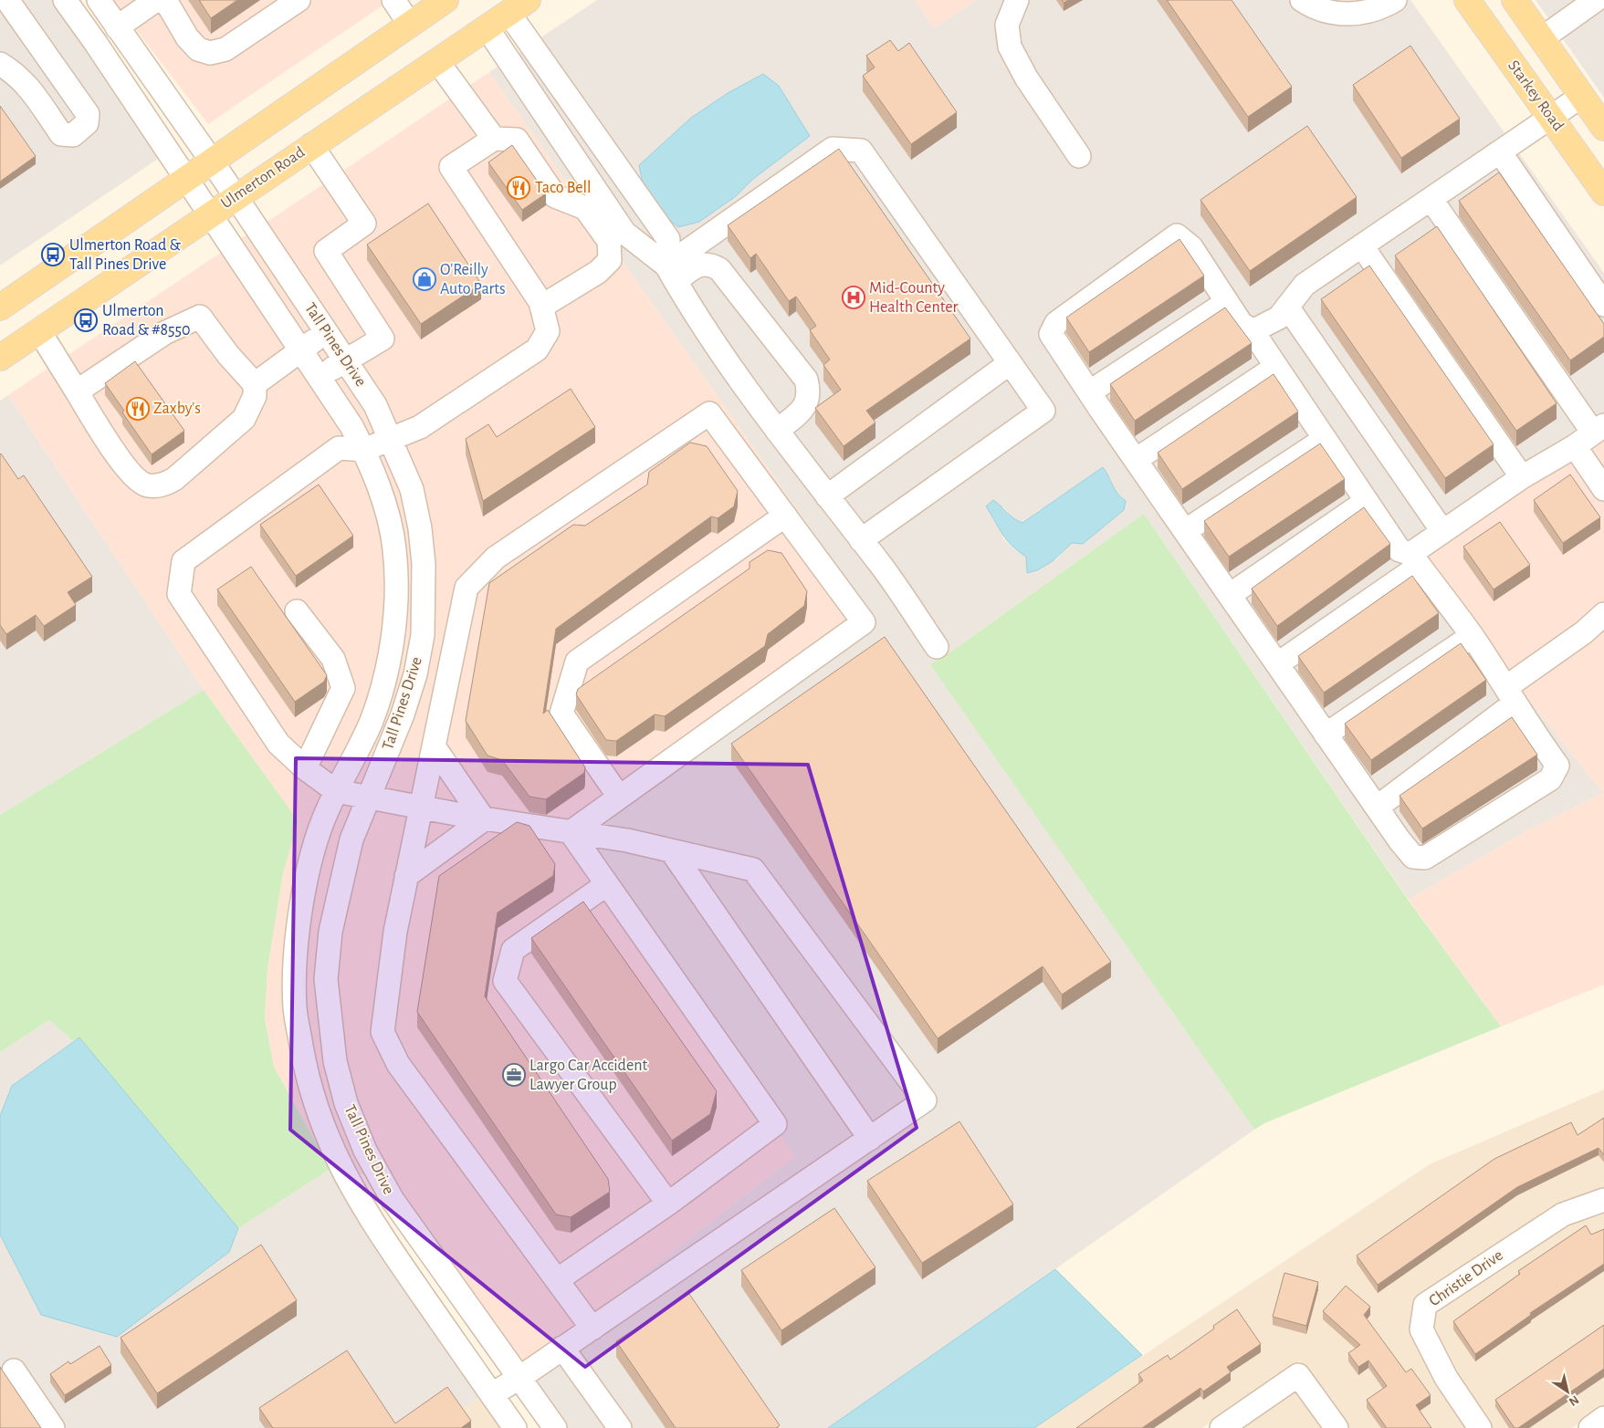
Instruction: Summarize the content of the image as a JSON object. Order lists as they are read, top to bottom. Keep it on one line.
{"streets":{"main road":["Starkey Road","Ulmerton Road"],"street":["Tall Pines Drive","Christie Drive"]},"crossings":[["Ulmerton Road","Tall Pines Drive"]],"places":{"restaurant":["Taco Bell","Zaxby's"],"bus stop":["Ulmerton Road & Tall Pines Drive","Ulmerton Road & #8550"],"shop":["O'Reilly Auto Parts"],"hospital":["Mid-County Health Center"],"office":["Largo Car Accident Lawyer Group"]},"north":"bottom right"}
